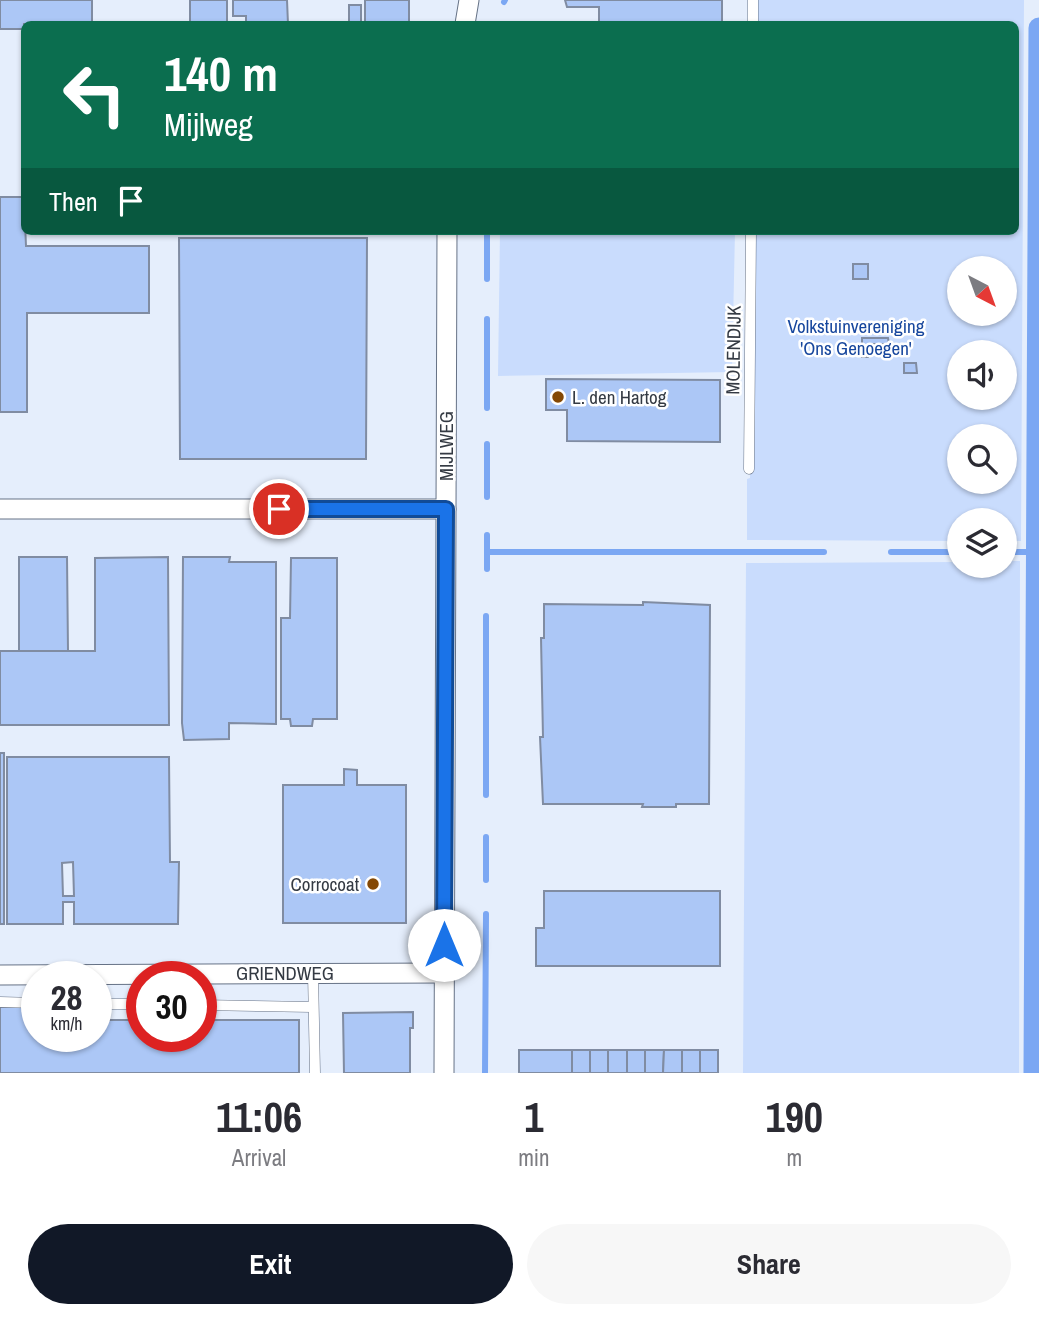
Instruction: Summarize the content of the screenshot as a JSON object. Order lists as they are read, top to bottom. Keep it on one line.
{"streets":{"street":["MIJLWEG","GRIENDWEG"],"lane":["MOLENDIJK"]},"parks":["Volkstuinvereniging 'Ons Genoegen'"],"places":["L. den Hartog","Corrocoat"],"north":"bottom right","page":{"turn":["140 m","Mijlweg"],"then":"Then","speed":"28 km/h","limit":"30","eta":["11:06","Arrival","1","min","190","m"],"buttons":["Exit","Share"]}}
